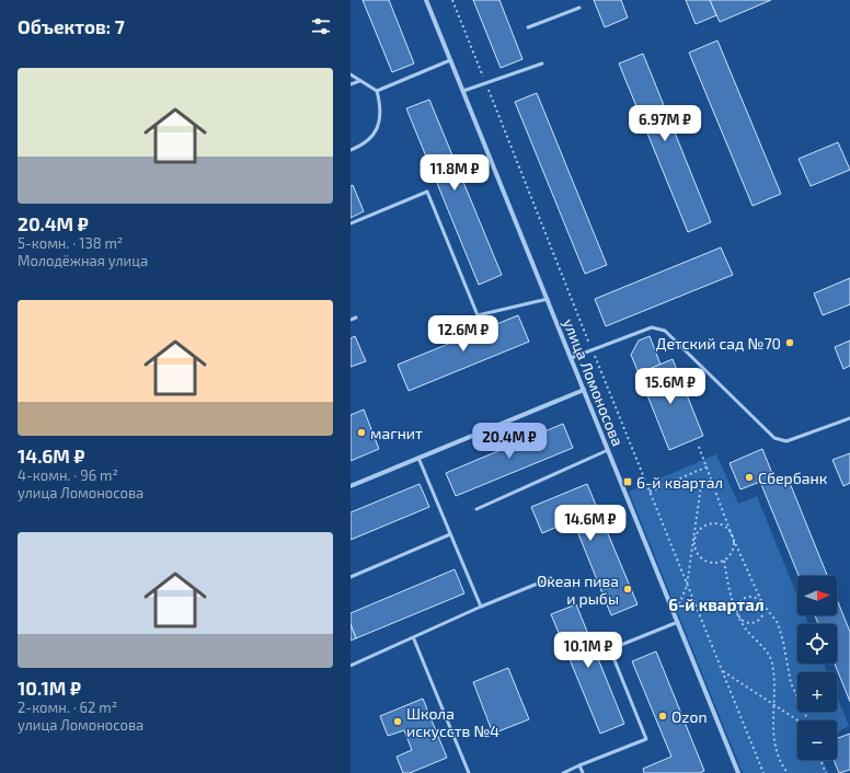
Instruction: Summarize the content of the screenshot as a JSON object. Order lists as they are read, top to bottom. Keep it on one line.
{"streets":{"street":["улица Ломоносова"]},"districts":["6-й квартал"],"places":{"other":["Детский сад №70","магнит","Сбербанк","Океан пива и рыбы","Ozon","Школа искусств №4"],"transit":["6-й квартал"]},"north":"right","page":{"heading":"Объектов: 7","list":[{"name":"20.4M ₽","note":"5-комн. · 138 m² · Молодёжная улица"},{"name":"14.6M ₽","note":"4-комн. · 96 m² · улица Ломоносова"},{"name":"10.1M ₽","note":"2-комн. · 62 m² · улица Ломоносова"}],"price":["6.97M ₽","11.8M ₽","12.6M ₽","15.6M ₽","20.4M ₽","14.6M ₽","10.1M ₽"],"map_buttons":["+","−"]}}
